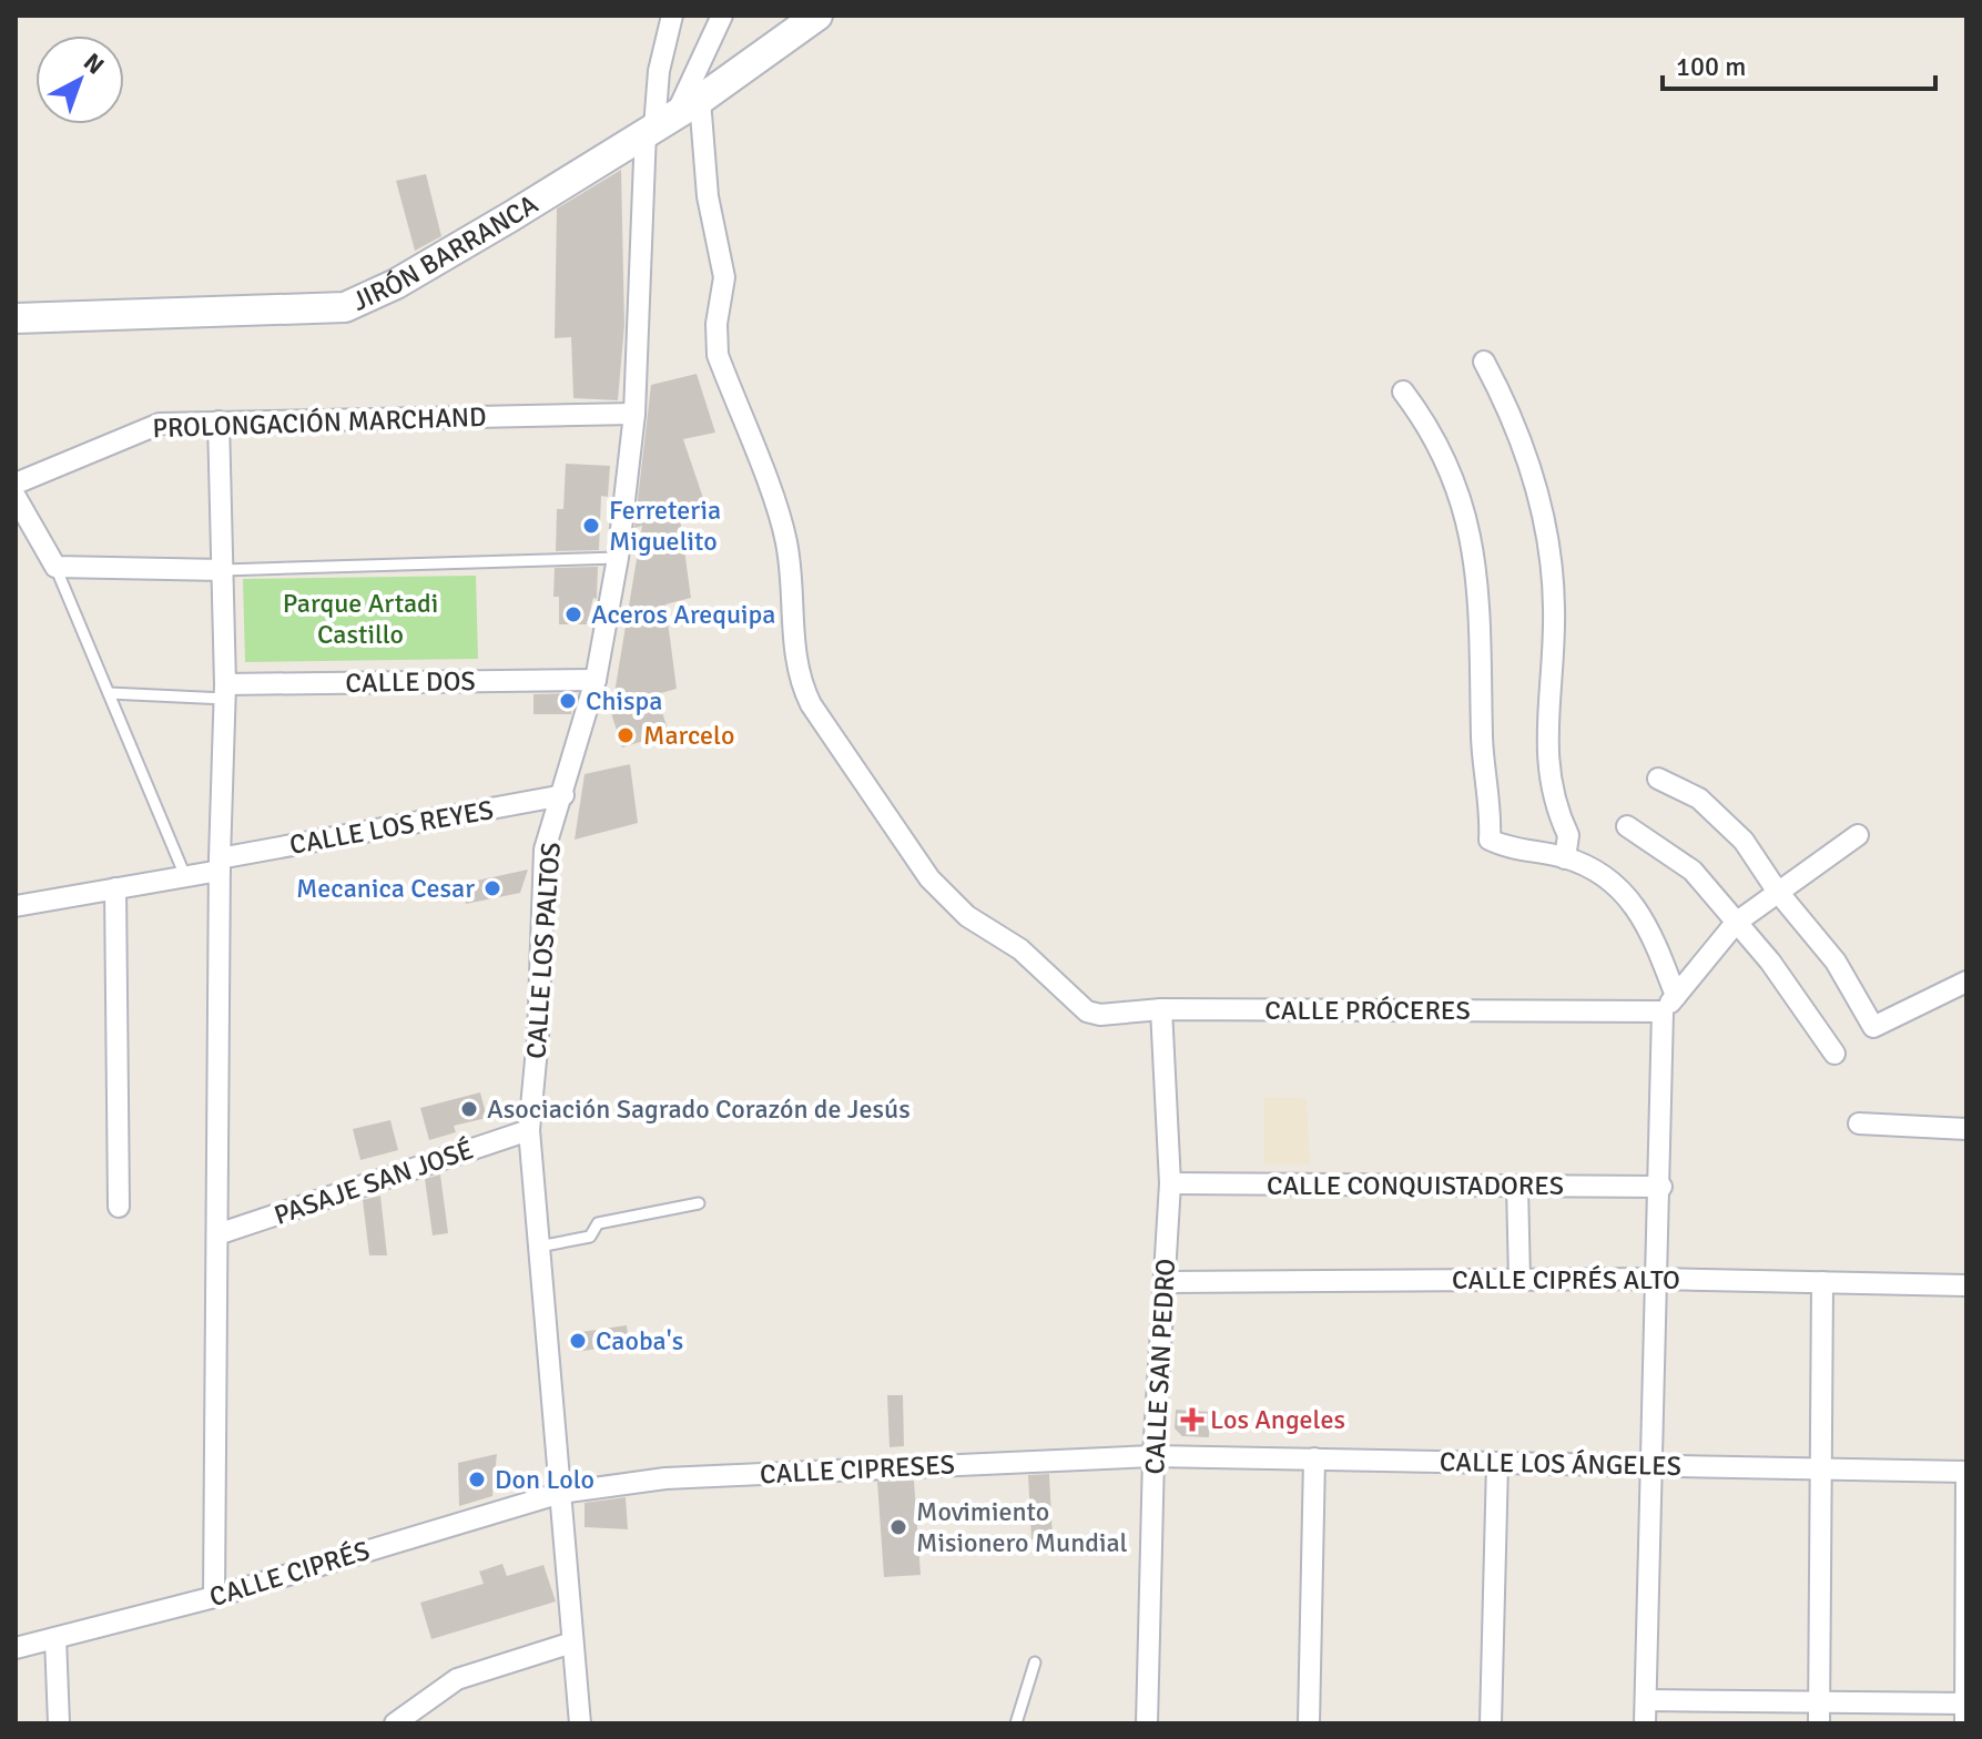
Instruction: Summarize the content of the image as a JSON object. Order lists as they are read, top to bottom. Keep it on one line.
{"streets":{"street":["JIRÓN BARRANCA","PROLONGACIÓN MARCHAND","CALLE DOS","CALLE LOS REYES","CALLE LOS PALTOS","CALLE PRÓCERES","PASAJE SAN JOSÉ","CALLE CONQUISTADORES","CALLE CIPRÉS ALTO","CALLE SAN PEDRO","CALLE LOS ÁNGELES","CALLE CIPRESES","CALLE CIPRÉS"]},"crossings":[["JIRÓN BARRANCA","CALLE LOS PALTOS"],["JIRÓN BARRANCA","CALLE PRÓCERES"],["PROLONGACIÓN MARCHAND","CALLE LOS PALTOS"],["CALLE DOS","CALLE LOS PALTOS"],["CALLE LOS REYES","CALLE LOS PALTOS"],["CALLE LOS PALTOS","CALLE PRÓCERES"],["CALLE LOS PALTOS","PASAJE SAN JOSÉ"],["CALLE LOS PALTOS","CALLE CIPRESES"],["CALLE LOS PALTOS","CALLE CIPRÉS"],["CALLE PRÓCERES","CALLE SAN PEDRO"],["CALLE CONQUISTADORES","CALLE SAN PEDRO"],["CALLE CIPRÉS ALTO","CALLE SAN PEDRO"],["CALLE SAN PEDRO","CALLE LOS ÁNGELES"],["CALLE SAN PEDRO","CALLE CIPRESES"],["CALLE LOS ÁNGELES","CALLE CIPRESES"],["CALLE CIPRESES","CALLE CIPRÉS"]],"parks":["Parque Artadi Castillo"],"places":{"other":["Ferreteria Miguelito","Aceros Arequipa","Chispa","Marcelo","Mecanica Cesar","Asociación Sagrado Corazón de Jesús","Caoba's","Don Lolo","Movimiento Misionero Mundial"],"health":["Los Angeles"]},"scale_bar":"100 m","north":"top right"}
